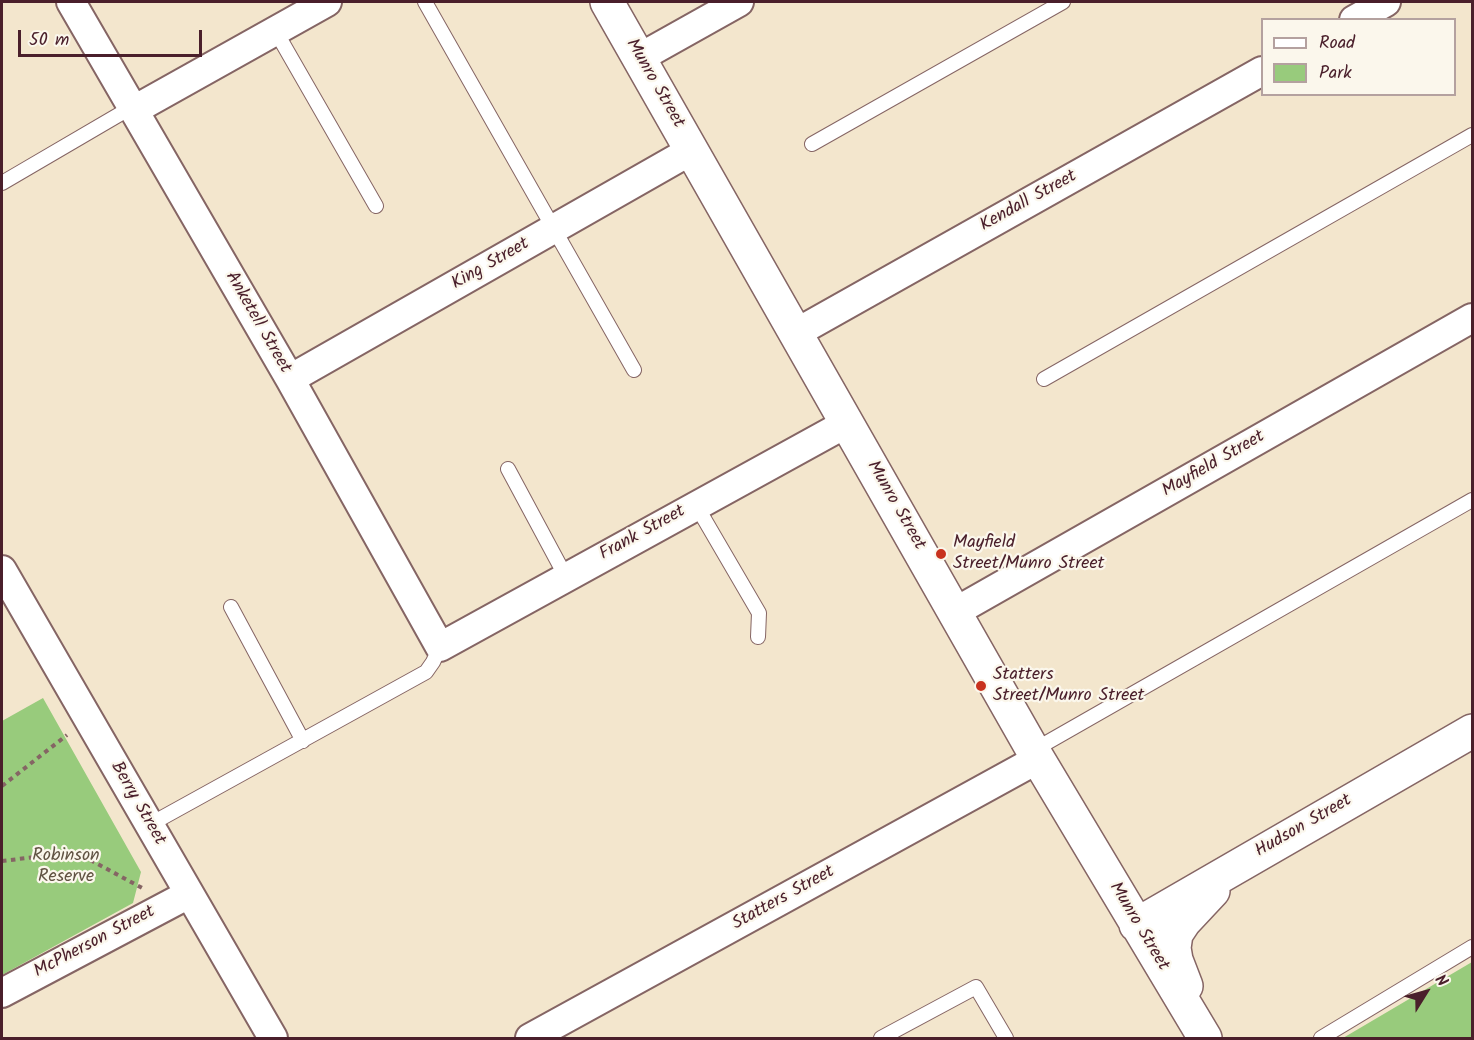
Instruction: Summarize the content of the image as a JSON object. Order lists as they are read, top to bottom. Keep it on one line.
{"streets":{"street":["Munro Street","Kendall Street","King Street","Anketell Street","Mayfield Street","Frank Street","Berry Street","Hudson Street","Statters Street","McPherson Street"]},"crossings":[["Munro Street","Kendall Street"],["Munro Street","King Street"],["Munro Street","Mayfield Street"],["Munro Street","Frank Street"],["Munro Street","Hudson Street"],["Munro Street","Statters Street"],["King Street","Anketell Street"],["Anketell Street","Frank Street"],["Berry Street","McPherson Street"]],"parks":["Robinson Reserve"],"places":["Mayfield Street/Munro Street","Statters Street/Munro Street"],"legend":["Road","Park"],"scale_bar":"50 m","north":"top right"}
